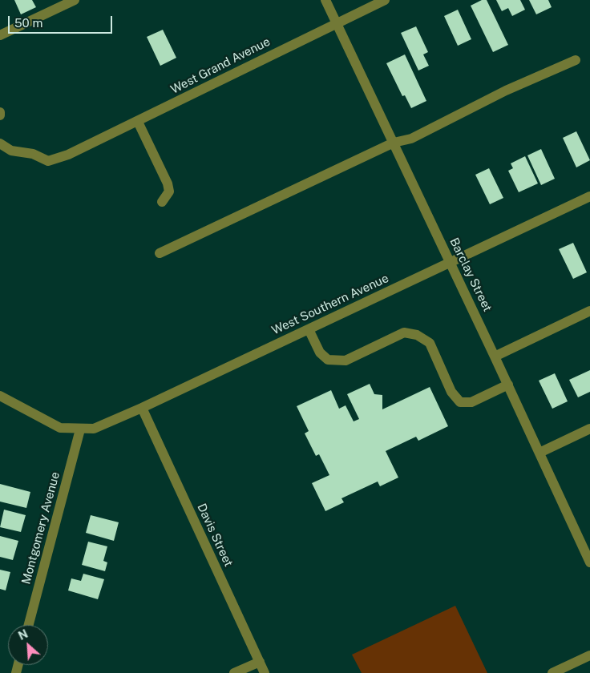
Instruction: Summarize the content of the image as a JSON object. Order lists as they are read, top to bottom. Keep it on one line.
{"streets":{"street":["West Grand Avenue","Barclay Street","West Southern Avenue","Montgomery Avenue","Davis Street"]},"crossings":[["West Grand Avenue","Barclay Street"],["Barclay Street","West Southern Avenue"],["West Southern Avenue","Montgomery Avenue"],["West Southern Avenue","Davis Street"]],"scale_bar":"50 m","north":"top left"}
